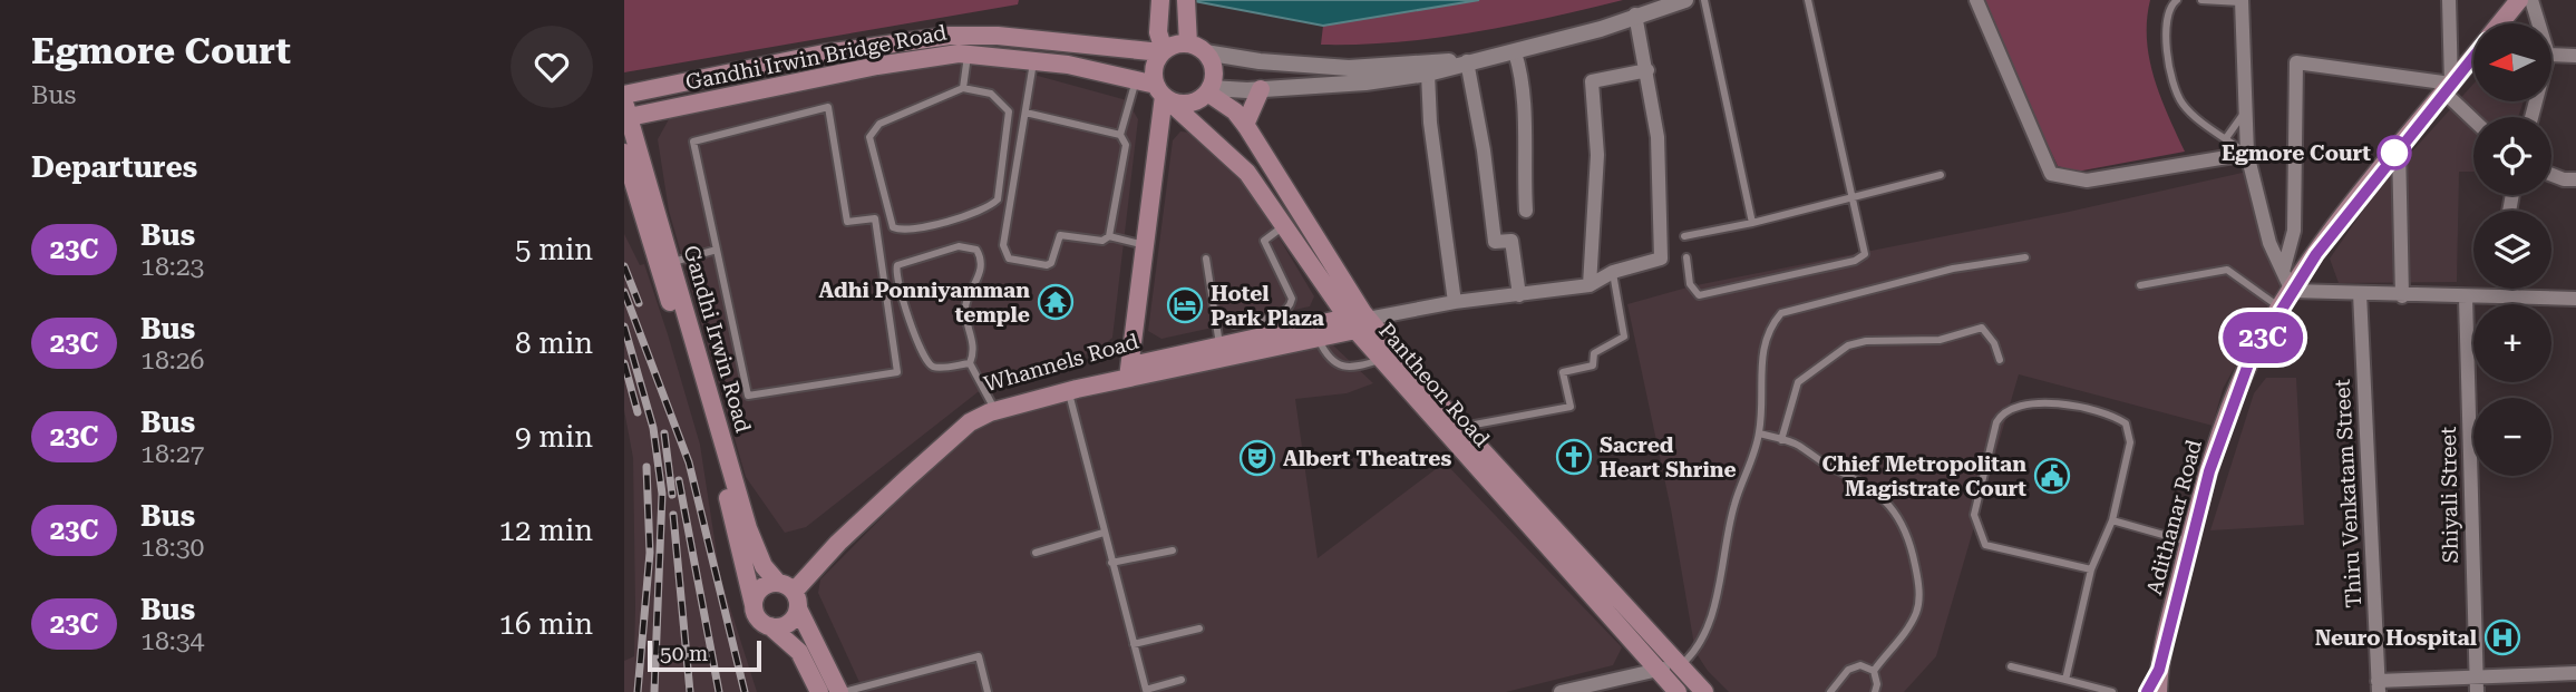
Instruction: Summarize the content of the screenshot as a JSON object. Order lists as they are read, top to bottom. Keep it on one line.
{"streets":{"main road":["Gandhi Irwin Bridge Road","Gandhi Irwin Road","Whannels Road","Pantheon Road","Adithanar Road"],"street":["Thiru Venkatam Street","Shiyali Street"]},"crossings":[["Gandhi Irwin Bridge Road","Gandhi Irwin Road"],["Gandhi Irwin Bridge Road","Pantheon Road"],["Gandhi Irwin Road","Whannels Road"],["Whannels Road","Pantheon Road"]],"places":{"other":["Egmore Court"],"temple":["Adhi Ponniyamman temple"],"hotel":["Hotel Park Plaza"],"church":["Sacred Heart Shrine"],"theatre":["Albert Theatres"],"public building":["Chief Metropolitan Magistrate Court"],"hospital":["Neuro Hospital"]},"lines":["bus line 23C"],"scale_bar":"50 m","north":"left","page":{"heading":[["Egmore Court","Bus"],"Departures"],"on_map":"23C","map_buttons":["+","−"],"list":[{"mark":"23C","name":"Bus","note":"18:23","value":"5 min"},{"mark":"23C","name":"Bus","note":"18:26","value":"8 min"},{"mark":"23C","name":"Bus","note":"18:27","value":"9 min"},{"mark":"23C","name":"Bus","note":"18:30","value":"12 min"},{"mark":"23C","name":"Bus","note":"18:34","value":"16 min"}],"scale":"50 m"}}
